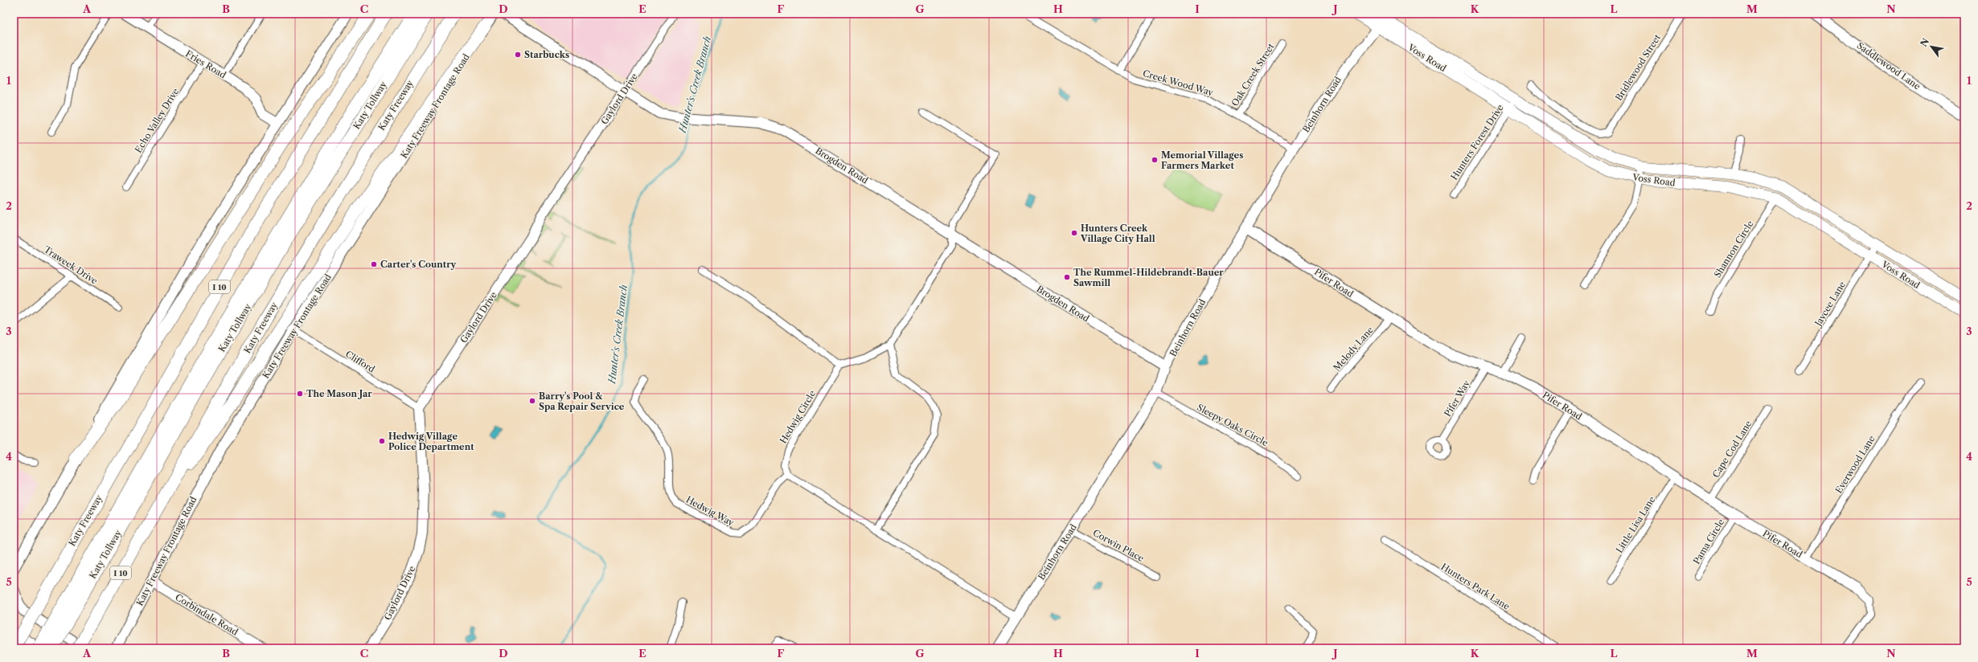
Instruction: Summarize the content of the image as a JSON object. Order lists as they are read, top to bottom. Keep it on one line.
{"streets":{"highway":["Katy Tollway","Katy Freeway","I 10"],"main road":["Voss Road"],"street":["Fries Road","Saddlewood Lane","Bridlewood Street","Oak Creek Street","Creek Wood Way","Gaylord Drive","Beinhorn Road","Katy Freeway Frontage Road","Echo Valley Drive","Hunters Forest Drive","Brogden Road","Shannon Circle","Traweek Drive","Pifer Road","Jaycee Lane","Melody Lane","Clifford","Pifer Way","Hedwig Circle","Sleepy Oaks Circle","Cape Cod Lane","Everwood Lane","Hedwig Way","Little Lisa Lane","Pama Circle","Corwin Place","Hunters Park Lane","Corbindale Road"]},"crossings":[["Voss Road","Beinhorn Road"],["Voss Road","Hunters Forest Drive"],["Voss Road","Shannon Circle"],["Voss Road","Jaycee Lane"],["Fries Road","Echo Valley Drive"],["Oak Creek Street","Creek Wood Way"],["Creek Wood Way","Beinhorn Road"],["Gaylord Drive","Brogden Road"],["Gaylord Drive","Clifford"],["Beinhorn Road","Brogden Road"],["Beinhorn Road","Pifer Road"],["Beinhorn Road","Sleepy Oaks Circle"],["Beinhorn Road","Corwin Place"],["Katy Freeway Frontage Road","Clifford"],["Katy Freeway Frontage Road","Corbindale Road"],["Pifer Road","Melody Lane"],["Pifer Road","Pifer Way"],["Pifer Road","Cape Cod Lane"],["Pifer Road","Everwood Lane"],["Pifer Road","Little Lisa Lane"],["Pifer Road","Pama Circle"],["Hedwig Circle","Hedwig Way"]],"water":["Hunter's Creek Branch"],"places":["Starbucks","Memorial Villages Farmers Market","Hunters Creek Village City Hall","Carter's Country","The Rummel-Hildebrandt-Bauer Sawmill","The Mason Jar","Barry's Pool & Spa Repair Service","Hedwig Village Police Department"],"north":"top left","grid":{"columns":["A","B","C","D","E","F","G","H","I","J","K","L","M","N"],"rows":["1","2","3","4","5"]}}
